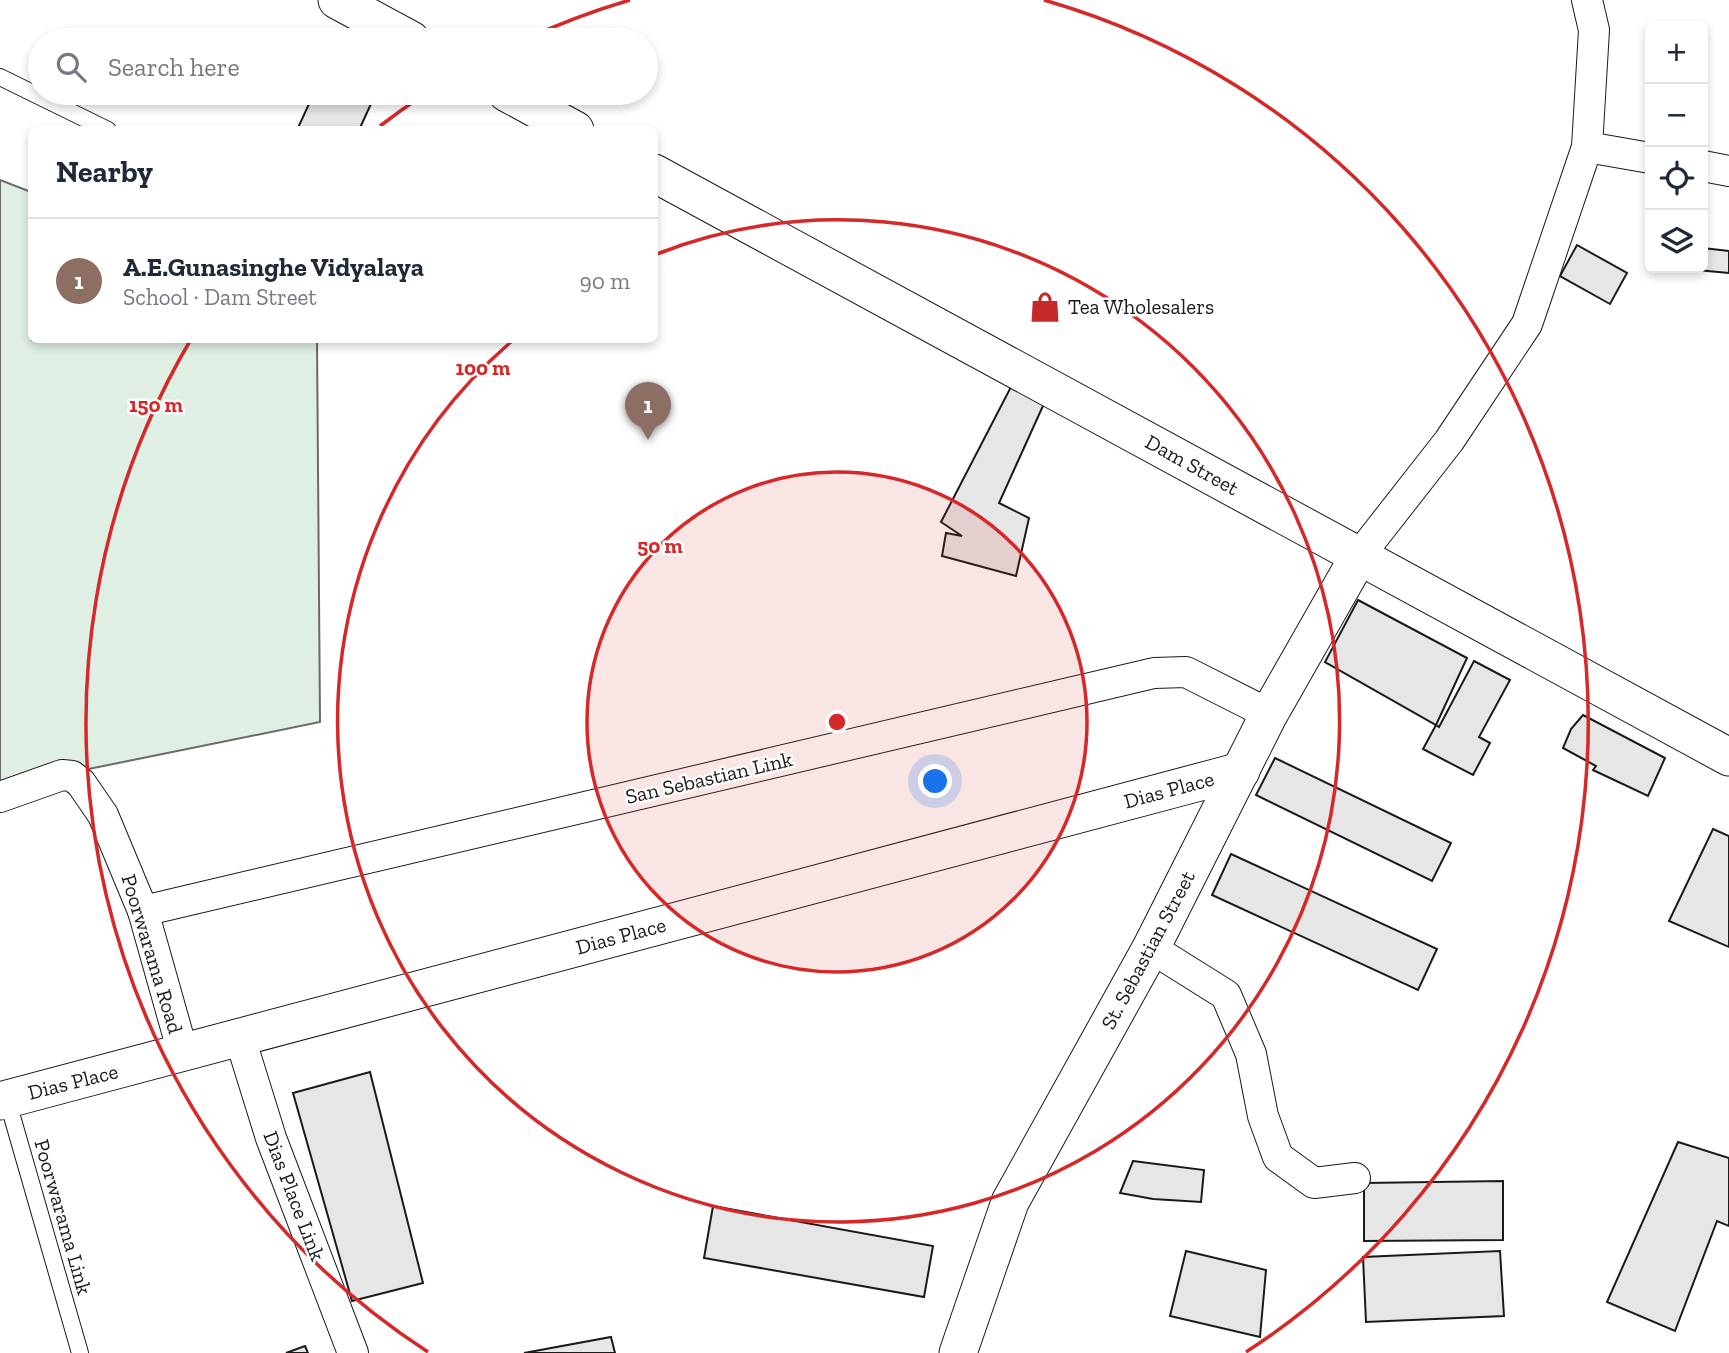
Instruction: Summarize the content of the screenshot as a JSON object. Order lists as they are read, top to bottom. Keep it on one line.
{"streets":{"street":["Dam Street","San Sebastian Link","Dias Place","St. Sebastian Street","Poorwarama Road","Dias Place Link"],"lane":["Poorwarama Link"]},"crossings":[["Dam Street","St. Sebastian Street"],["San Sebastian Link","St. Sebastian Street"],["San Sebastian Link","Poorwarama Road"],["Dias Place","St. Sebastian Street"],["Dias Place","Poorwarama Road"],["Dias Place","Dias Place Link"],["Dias Place","Poorwarama Link"]],"places":{"shop":["Tea Wholesalers"]},"page":{"map_buttons":["+","−"],"search":"Search here","heading":"Nearby","list":[{"mark":"1","name":"A.E.Gunasinghe Vidyalaya","note":"School · Dam Street","value":"90 m"}],"pins":"1"},"rings":["100 m","150 m","50 m"]}
